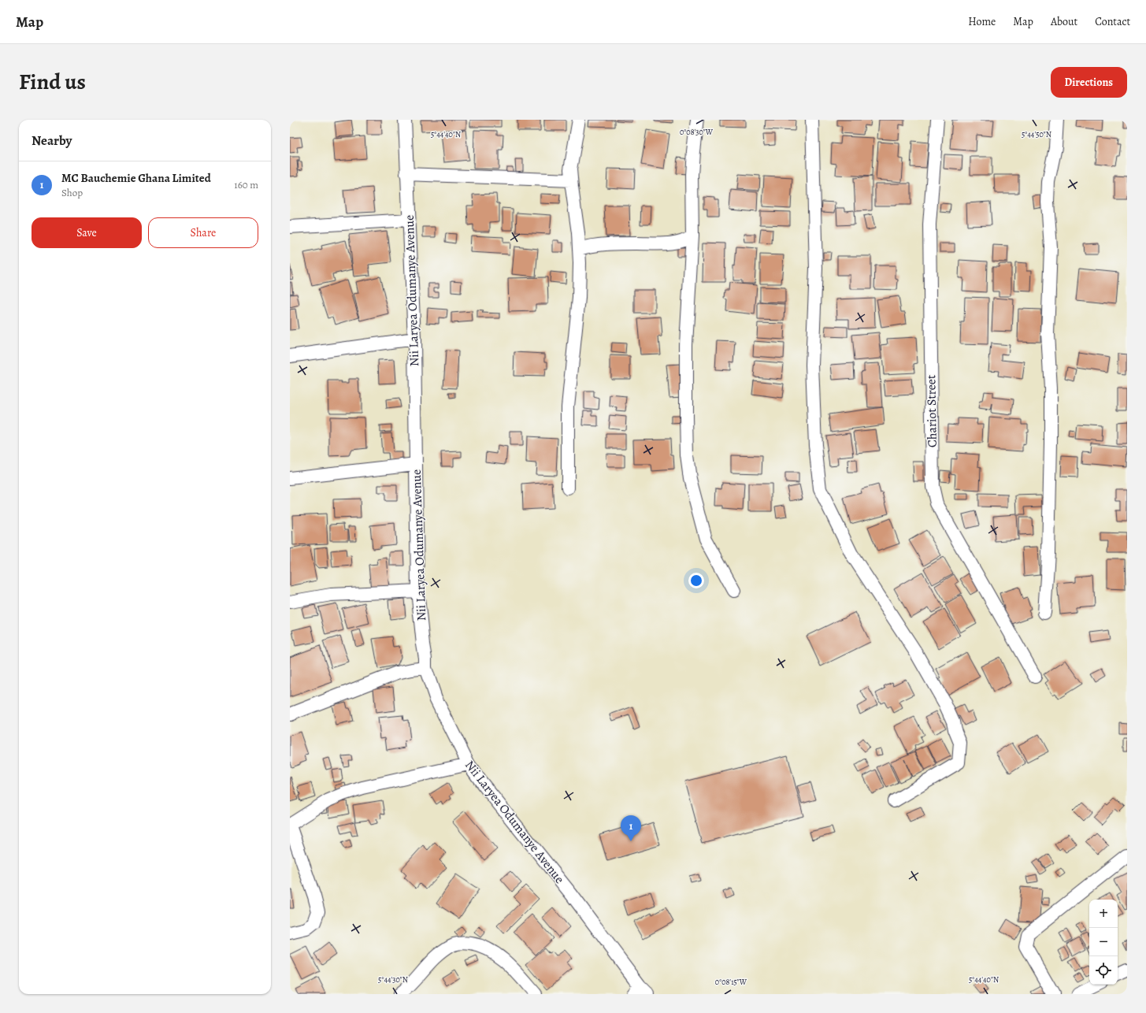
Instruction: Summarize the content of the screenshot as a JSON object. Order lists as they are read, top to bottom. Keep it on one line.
{"streets":{"street":["Nii Laryea Odumanye Avenue","Chariot Street"]},"page":{"header":"Map","nav":["Home","Map","About","Contact"],"title":"Find us","buttons":["Directions",["Save","Share"]],"heading":"Nearby","list":[{"mark":"1","name":"MC Bauchemie Ghana Limited","note":"Shop","value":"160 m"}],"pins":"1","map_buttons":["+","−"]},"coordinates":["0°08'30\"W","5°44'40\"N","5°44'50\"N","5°44'30\"N","0°08'15\"W"]}
